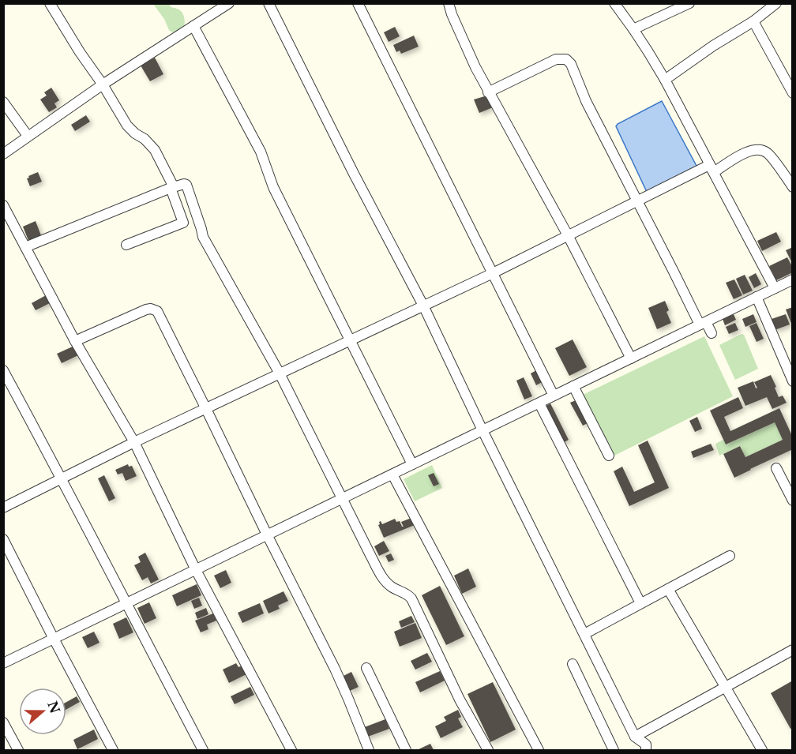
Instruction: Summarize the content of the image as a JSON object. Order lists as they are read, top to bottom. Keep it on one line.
{"north":"right"}
